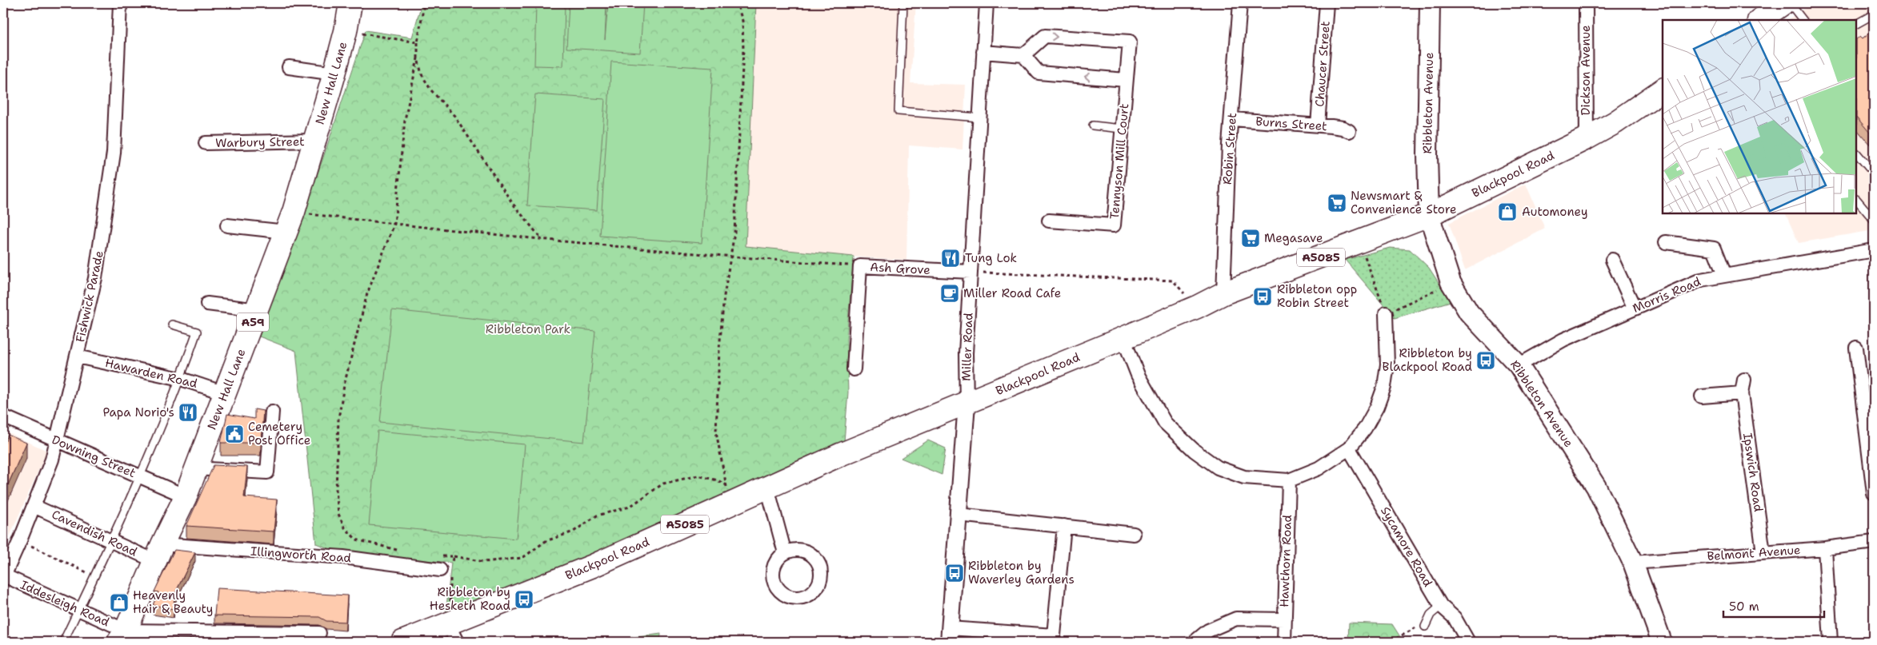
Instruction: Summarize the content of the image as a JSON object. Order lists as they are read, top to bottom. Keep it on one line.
{"streets":{"highway":["New Hall Lane","Blackpool Road","A5085","A59"],"main road":["Ribbleton Avenue"],"street":["Chaucer Street","Dickson Avenue","Burns Street","Warbury Street","Robin Street","Tennyson Mill Court","Ash Grove","Morris Road","Fishwick Parade","Miller Road","Hawarden Road","Downing Street","Ipswich Road","Cavendish Road","Sycamore Road","Belmont Avenue","Illingworth Road","Hawthorn Road","Iddesleigh Road"]},"crossings":[["Chaucer Street","Burns Street"],["Dickson Avenue","Blackpool Road"],["New Hall Lane","Warbury Street"],["New Hall Lane","Hawarden Road"],["New Hall Lane","Downing Street"],["New Hall Lane","Cavendish Road"],["New Hall Lane","Illingworth Road"],["New Hall Lane","Iddesleigh Road"],["Ribbleton Avenue","Blackpool Road"],["Ribbleton Avenue","Morris Road"],["Ribbleton Avenue","Belmont Avenue"],["Burns Street","Robin Street"],["Robin Street","Blackpool Road"],["Blackpool Road","Miller Road"],["Ash Grove","Miller Road"],["Fishwick Parade","Hawarden Road"],["Fishwick Parade","Downing Street"],["Fishwick Parade","Cavendish Road"],["Fishwick Parade","Iddesleigh Road"],["Ipswich Road","Belmont Avenue"],["Cavendish Road","Illingworth Road"]],"parks":["Ribbleton Park"],"places":{"supermarket":["Newsmart & Convenience Store","Megasave"],"shop":["Automoney","Heavenly Hair & Beauty"],"restaurant":["Tung Lok","Papa Norio's"],"cafe":["Miller Road Cafe"],"bus stop":["Ribbleton opp Robin Street","Ribbleton by Blackpool Road","Ribbleton by Waverley Gardens","Ribbleton by Hesketh Road"],"public building":["Cemetery Post Office"]},"scale_bar":"50 m"}
